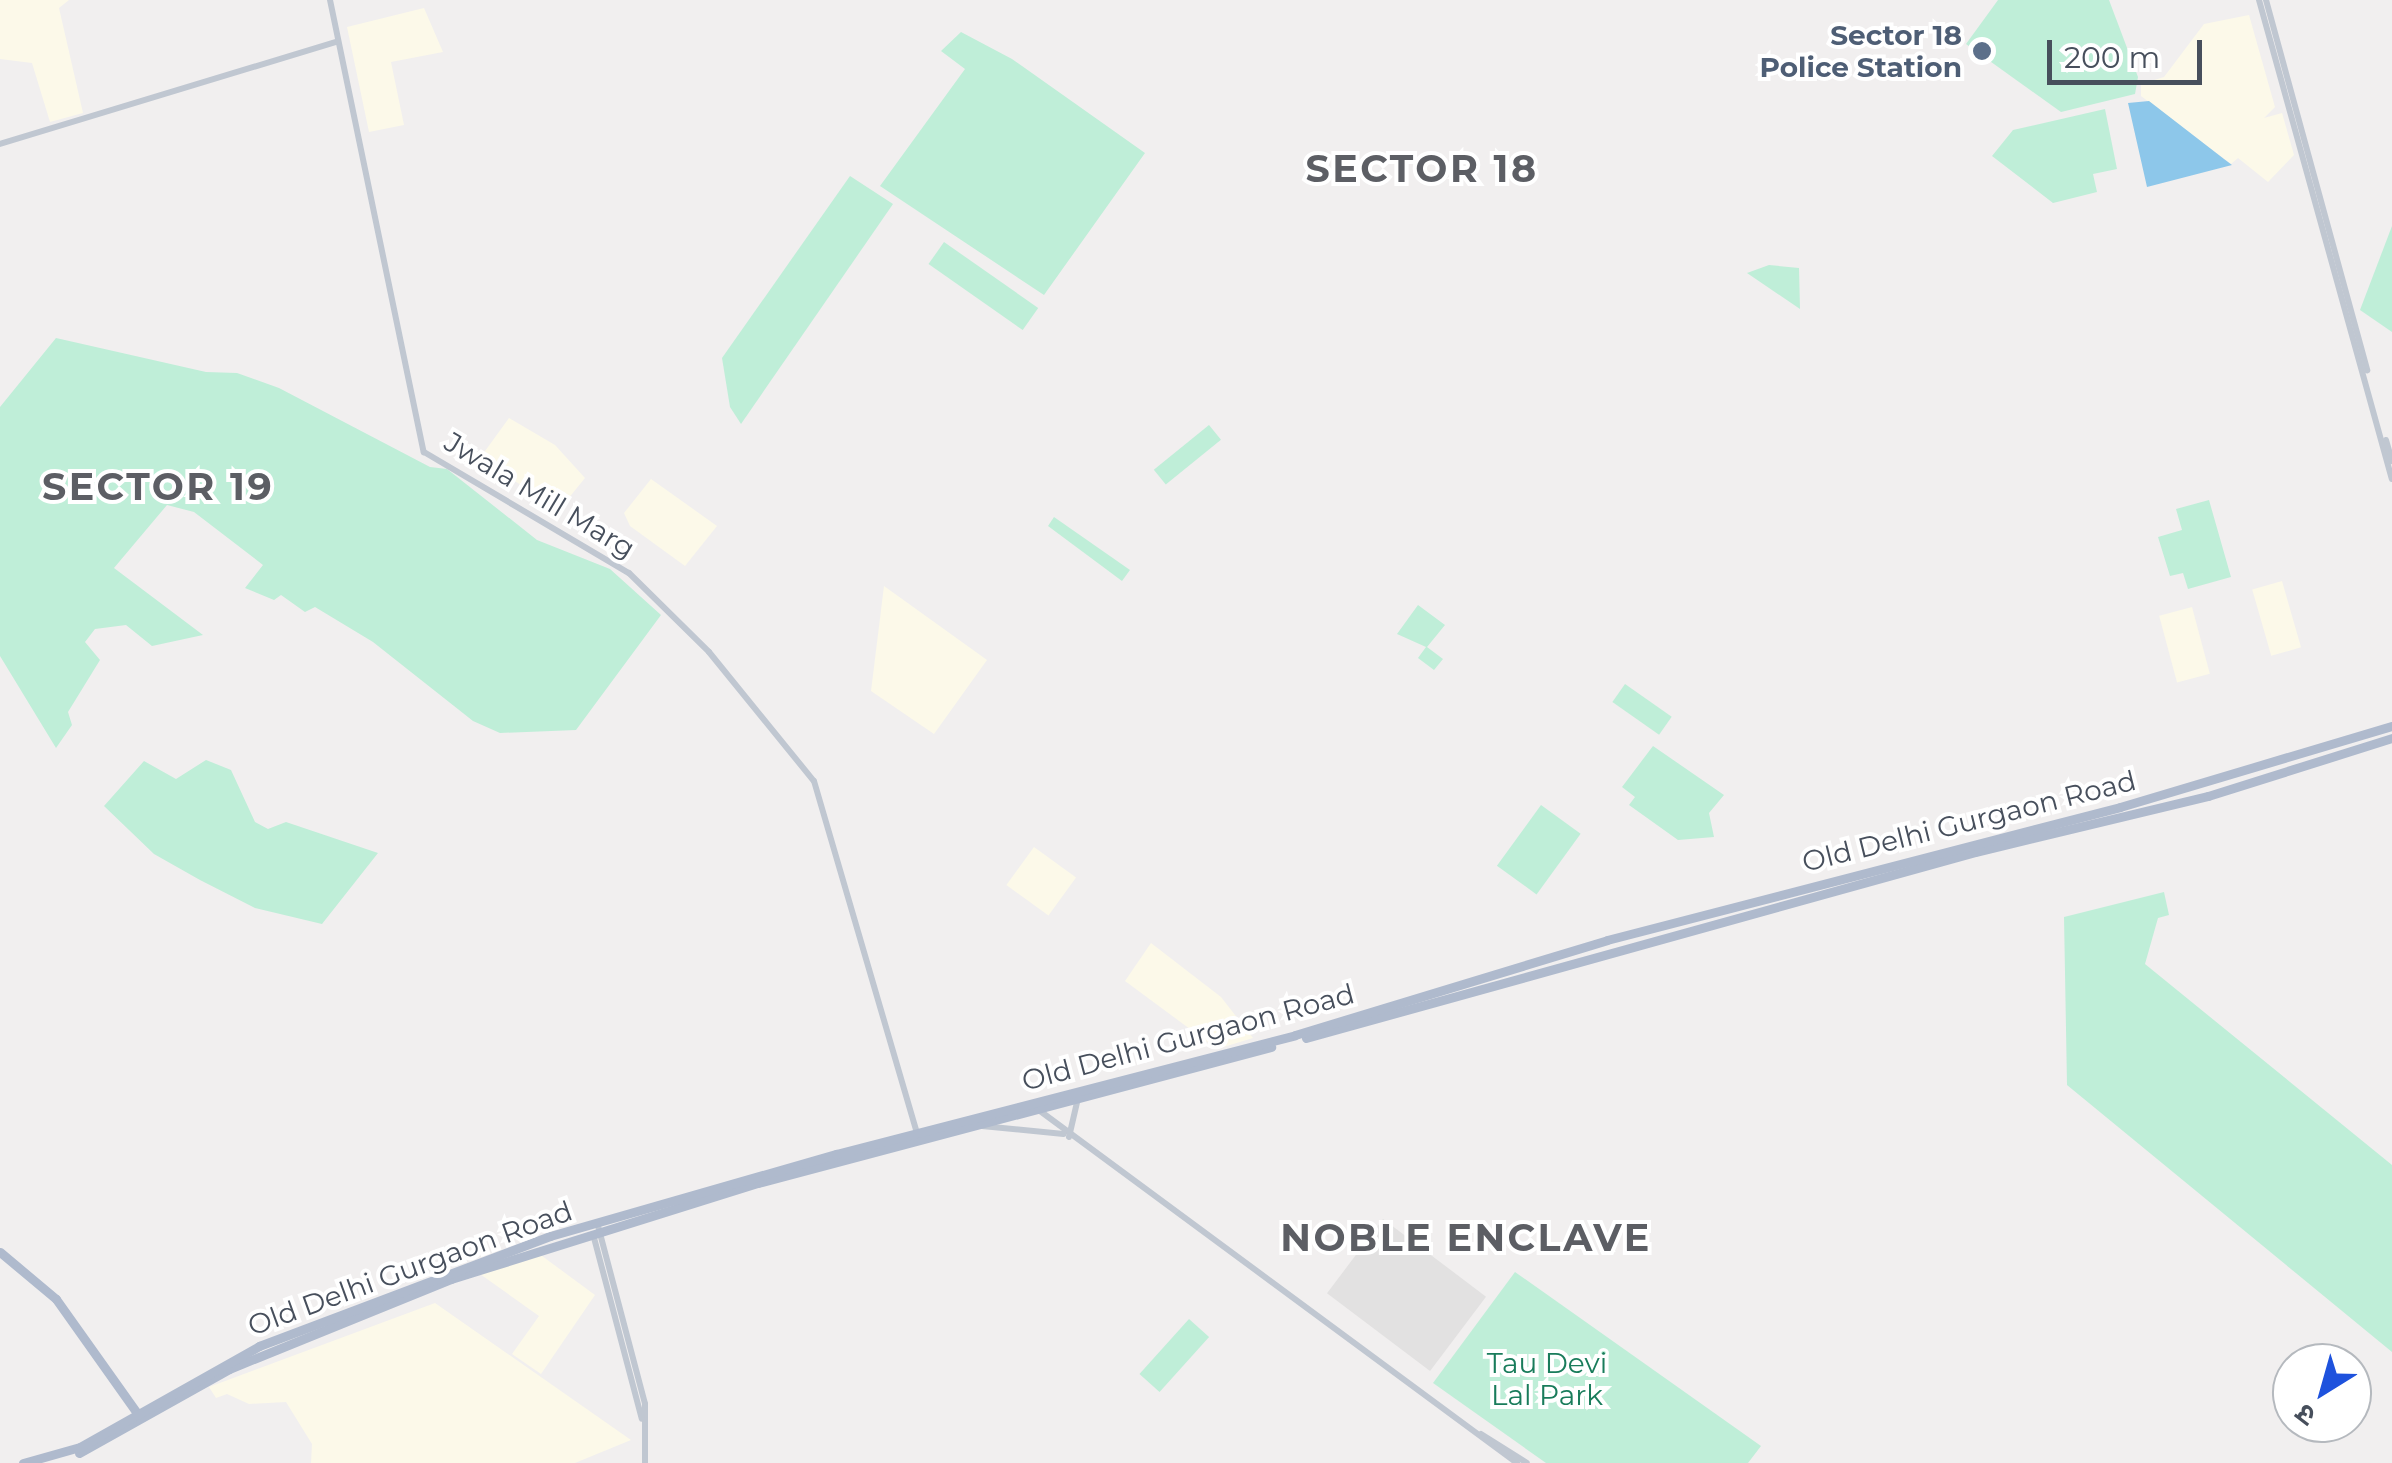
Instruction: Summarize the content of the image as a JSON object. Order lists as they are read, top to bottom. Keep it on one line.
{"streets":{"main road":["Old Delhi Gurgaon Road"],"street":["Jwala Mill Marg"]},"crossings":[["Jwala Mill Marg","Old Delhi Gurgaon Road"]],"districts":["SECTOR 18","SECTOR 19","NOBLE ENCLAVE"],"parks":["Tau Devi Lal Park"],"places":["Sector 18 Police Station"],"scale_bar":"200 m","north":"bottom left"}
